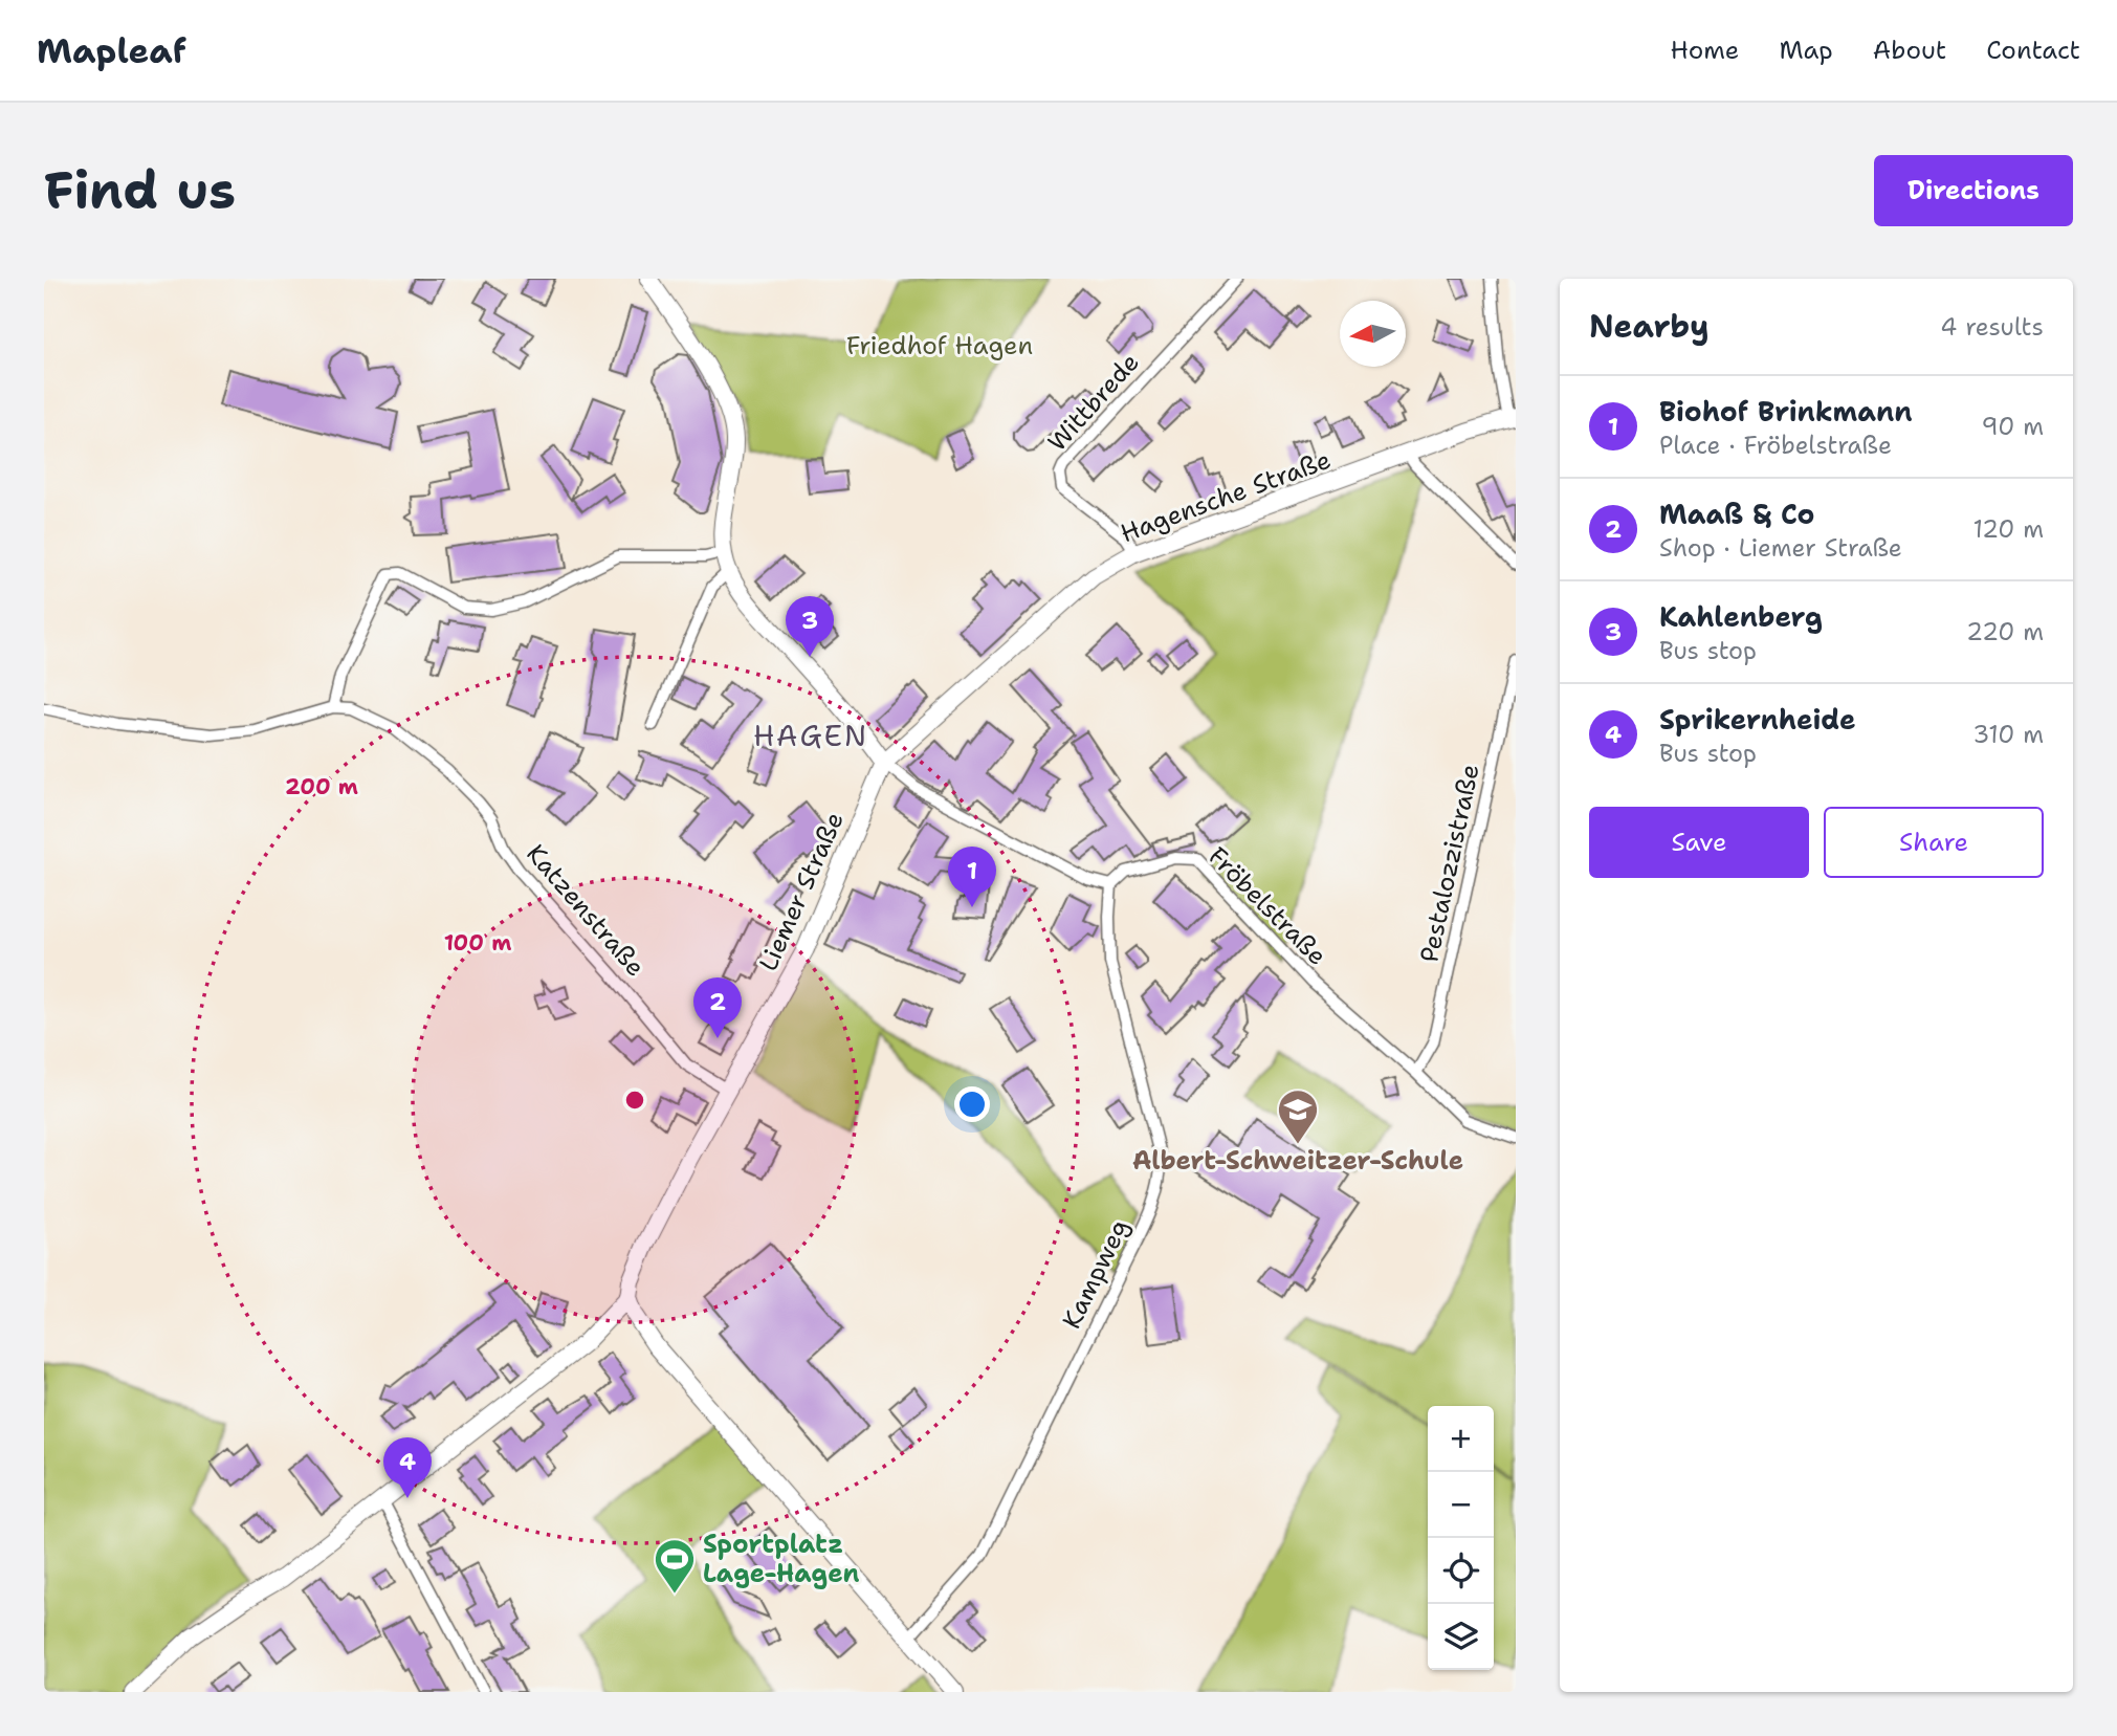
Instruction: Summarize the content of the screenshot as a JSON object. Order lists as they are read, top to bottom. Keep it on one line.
{"streets":{"main road":["Hagensche Straße","Liemer Straße"],"street":["Wittbrede","Pestalozzistraße","Fröbelstraße","Katzenstraße","Kampweg"]},"crossings":[["Wittbrede","Hagensche Straße"],["Hagensche Straße","Liemer Straße"],["Pestalozzistraße","Fröbelstraße"],["Liemer Straße","Katzenstraße"],["Fröbelstraße","Kampweg"]],"districts":["HAGEN"],"parks":["Friedhof Hagen"],"places":{"school or university":["Albert-Schweitzer-Schule"],"sports":["Sportplatz Lage-Hagen"]},"north":"left","page":{"header":"Mapleaf","nav":["Home","Map","About","Contact"],"buttons":["Directions",["Save","Share"]],"title":"Find us","heading":["Nearby","4 results"],"list":[{"mark":"1","name":"Biohof Brinkmann","note":"Place · Fröbelstraße","value":"90 m"},{"mark":"2","name":"Maaß & Co","note":"Shop · Liemer Straße","value":"120 m"},{"mark":"3","name":"Kahlenberg","note":"Bus stop","value":"220 m"},{"mark":"4","name":"Sprikernheide","note":"Bus stop","value":"310 m"}],"pins":["3","1","2","4"],"map_buttons":["+","−"]},"rings":["200 m","100 m"]}
